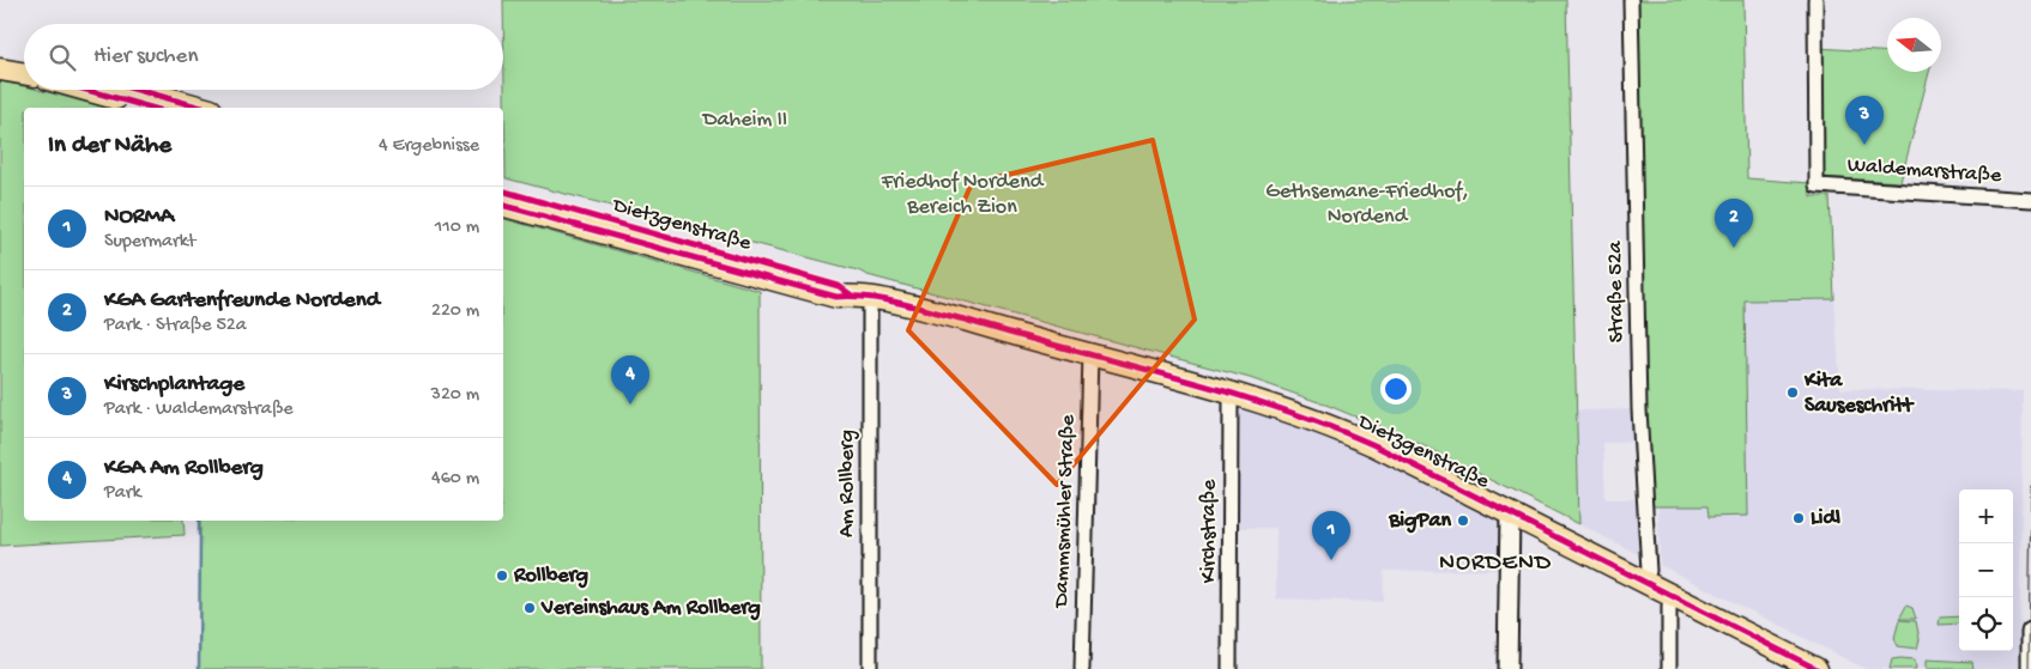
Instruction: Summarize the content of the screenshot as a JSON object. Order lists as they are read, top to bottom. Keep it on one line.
{"streets":{"main road":["Dietzgenstraße"],"street":["Waldemarstraße","Straße 52a","Am Rollberg","Dammsmühler Straße","Kirchstraße"]},"crossings":[["Dietzgenstraße","Straße 52a"],["Dietzgenstraße","Am Rollberg"],["Dietzgenstraße","Dammsmühler Straße"],["Dietzgenstraße","Kirchstraße"]],"districts":["NORDEND"],"parks":["Daheim II","Friedhof Nordend Bereich Zion","Gethsemane-Friedhof, Nordend"],"places":["Kita Sauseschritt","Lidl","BigPan","Rollberg","Vereinshaus Am Rollberg"],"north":"left","page":{"search":"Hier suchen","pins":["3","2","4","1"],"heading":["In der Nähe","4 Ergebnisse"],"list":[{"mark":"1","name":"NORMA","note":"Supermarkt","value":"110 m"},{"mark":"2","name":"KGA Gartenfreunde Nordend","note":"Park · Straße 52a","value":"220 m"},{"mark":"3","name":"Kirschplantage","note":"Park · Waldemarstraße","value":"320 m"},{"mark":"4","name":"KGA Am Rollberg","note":"Park","value":"460 m"}],"map_buttons":["+","−"]}}
